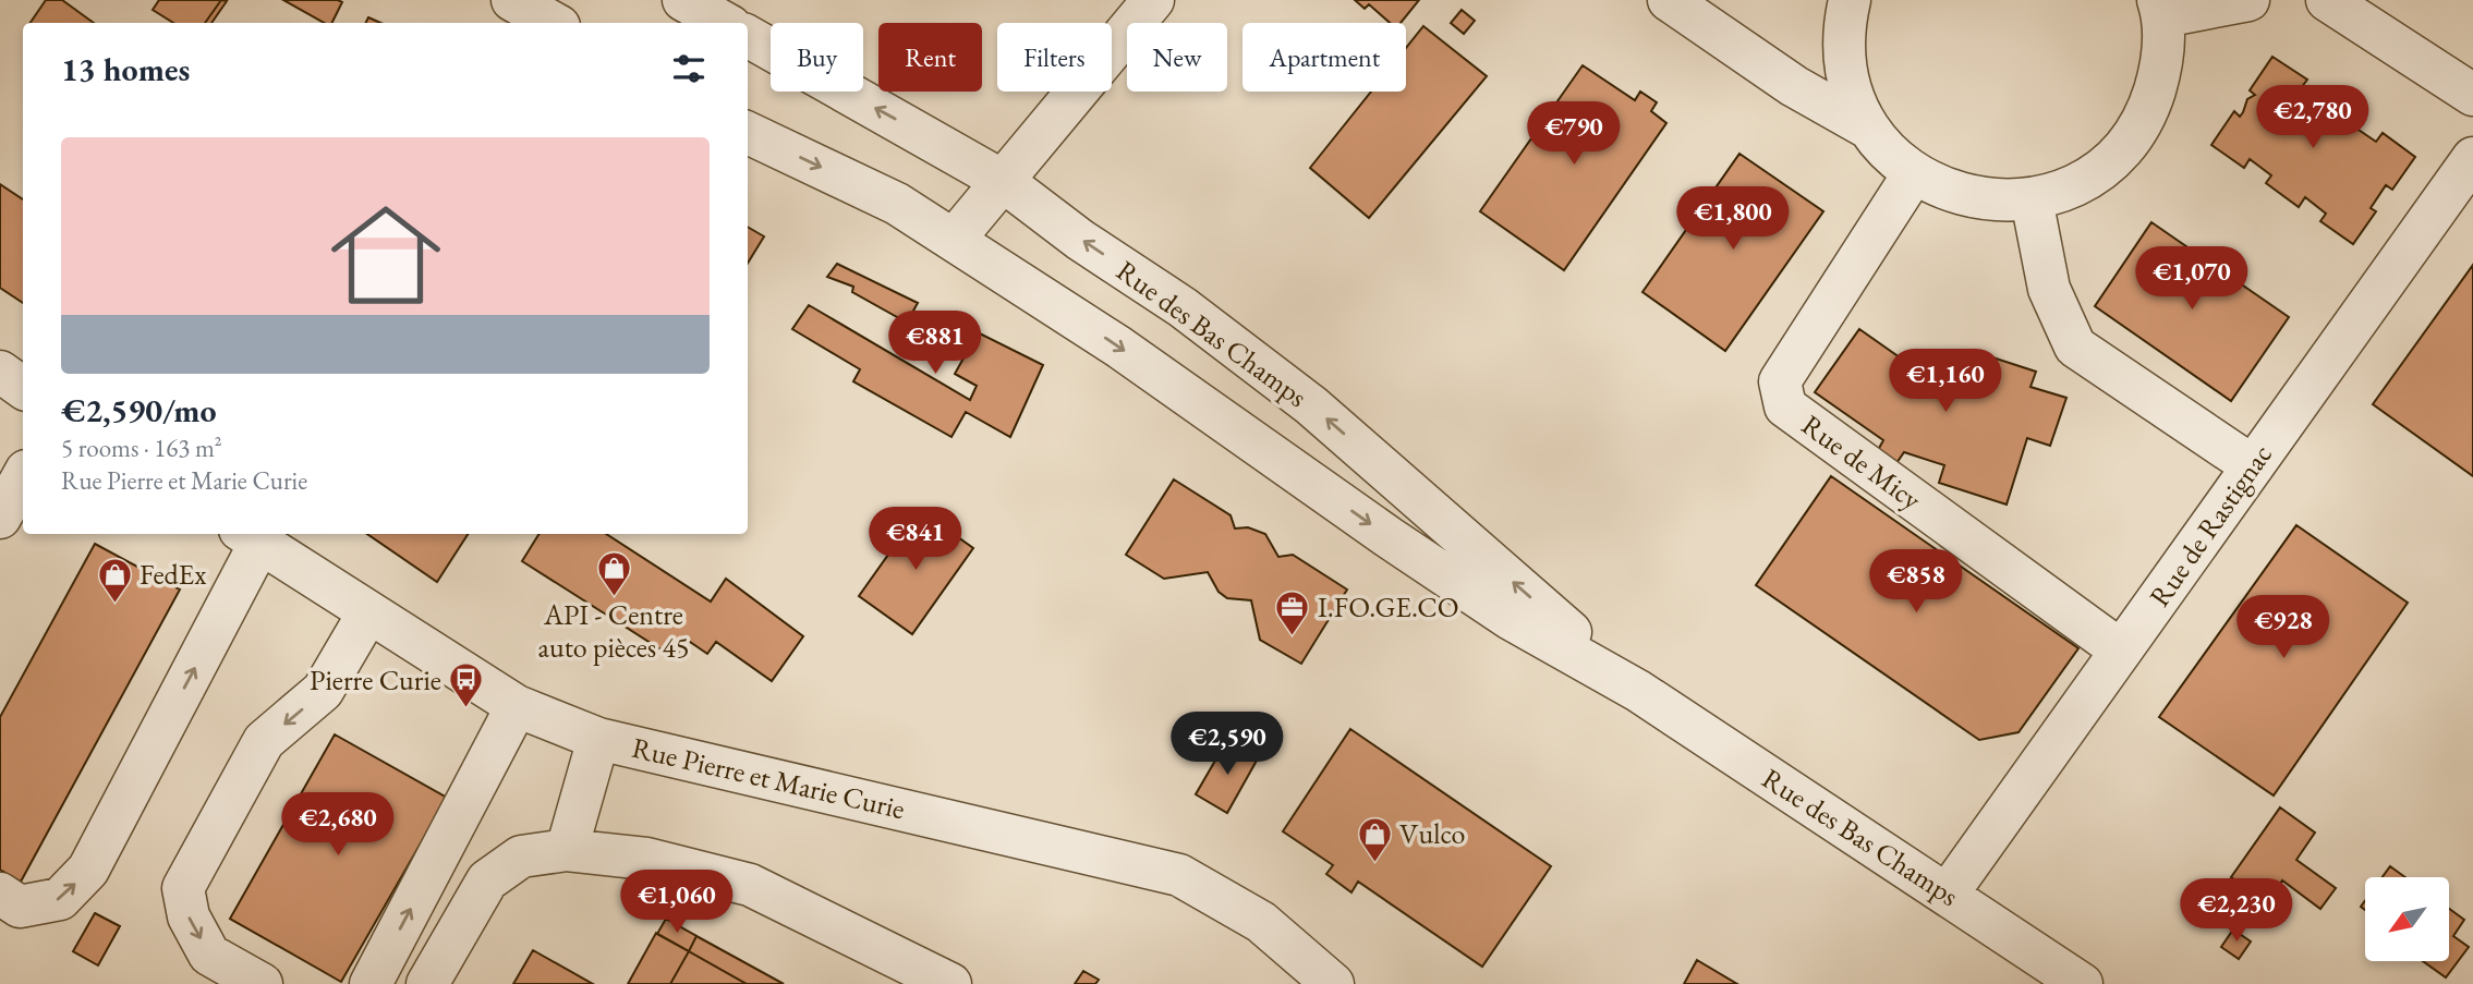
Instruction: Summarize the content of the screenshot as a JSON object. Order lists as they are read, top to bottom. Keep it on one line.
{"streets":{"street":["Rue des Bas Champs","Rue de Micy","Rue de Rastignac","Rue Pierre et Marie Curie"]},"crossings":[["Rue des Bas Champs","Rue de Rastignac"],["Rue de Micy","Rue de Rastignac"]],"places":{"shop":["API - Centre auto pièces 45","FedEx","Vulco"],"office":["I.FO.GE.CO"],"bus stop":["Pierre Curie"]},"north":"bottom left","page":{"chip":["Buy","Rent","Filters","New","Apartment"],"heading":"13 homes","price":["€2,780","€790","€1,800","€1,070","€881","€1,160","€841","€858","€928","€2,590","€2,680","€1,060","€2,230"],"list":[{"name":"€2,590/mo","note":"5 rooms · 163 m² · Rue Pierre et Marie Curie"}]}}
